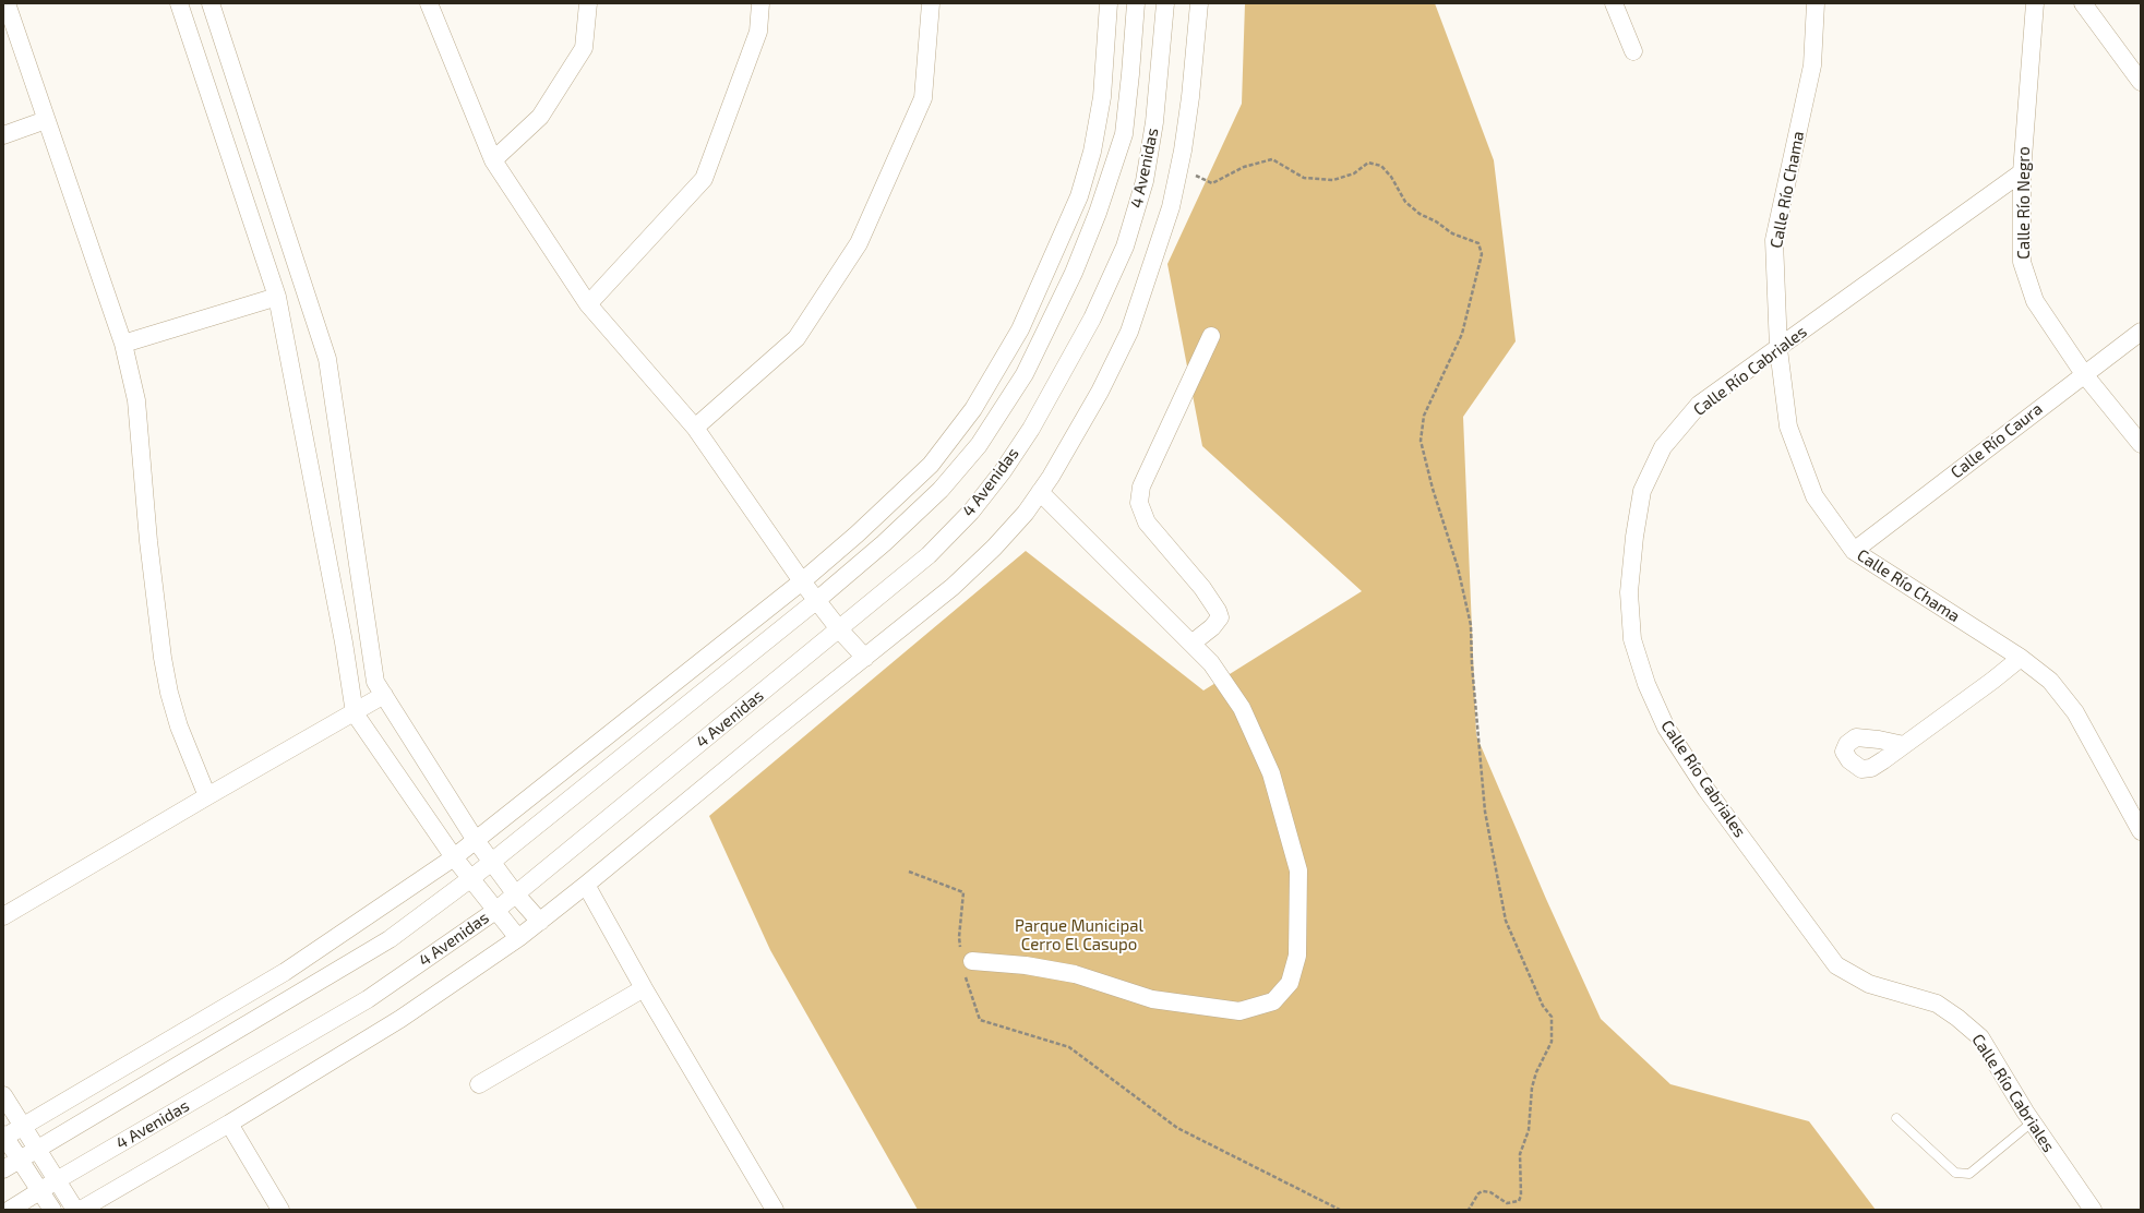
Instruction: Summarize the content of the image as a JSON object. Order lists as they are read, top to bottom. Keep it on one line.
{"streets":{"street":["4 Avenidas","Calle Río Chama","Calle Río Negro","Calle Río Cabriales","Calle Río Caura"]},"crossings":[["Calle Río Chama","Calle Río Cabriales"],["Calle Río Chama","Calle Río Caura"],["Calle Río Negro","Calle Río Cabriales"],["Calle Río Negro","Calle Río Caura"]],"parks":["Parque Municipal Cerro El Casupo"]}
